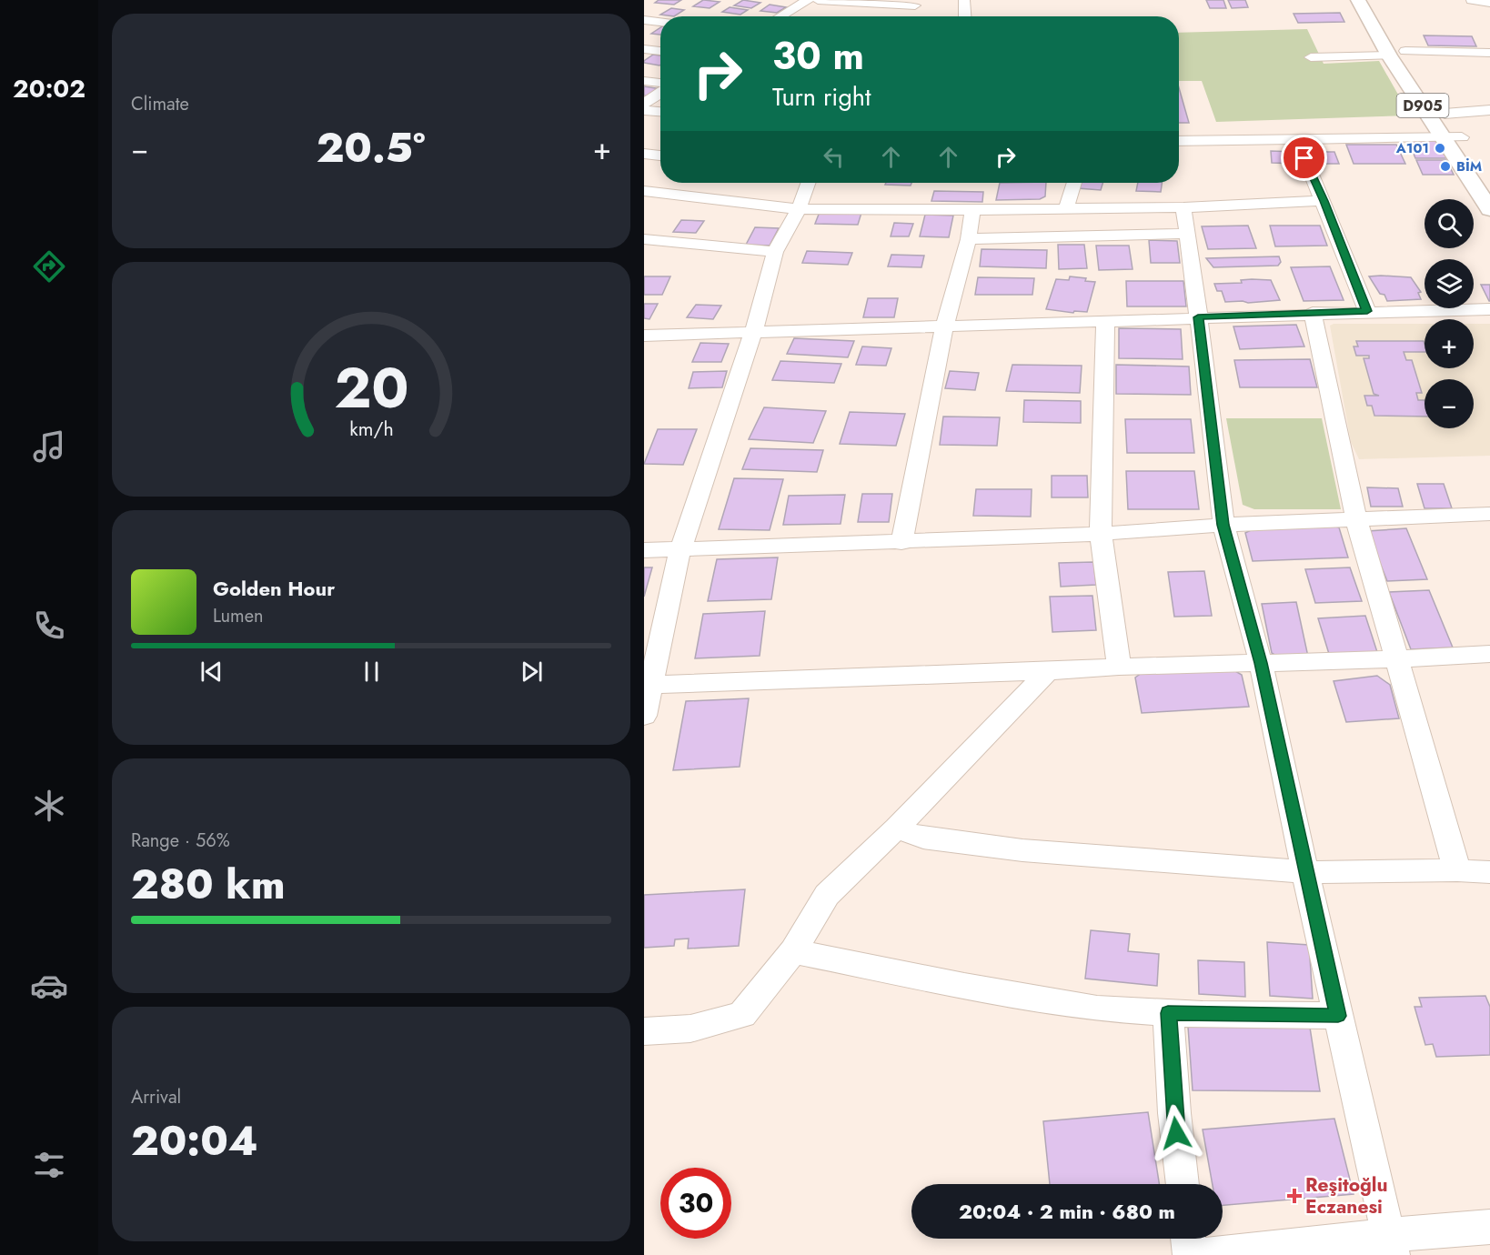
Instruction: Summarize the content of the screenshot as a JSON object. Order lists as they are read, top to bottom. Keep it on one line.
{"streets":{"main road":["D905"]},"places":{"other":["A101","BİM"],"health":["Reşitoğlu Eczanesi"]},"page":{"tabs":"20:02","tile":["Climate",["Range · 56%","280 km"],["Arrival","20:04"]],"turn":["30 m","Turn right"],"heat":["−","20.5°","+"],"map_buttons":["+","−"],"song":["Golden Hour","Lumen"],"limit":"30","trip":"20:04 · 2 min · 680 m","gauge":["20","km/h"]}}
